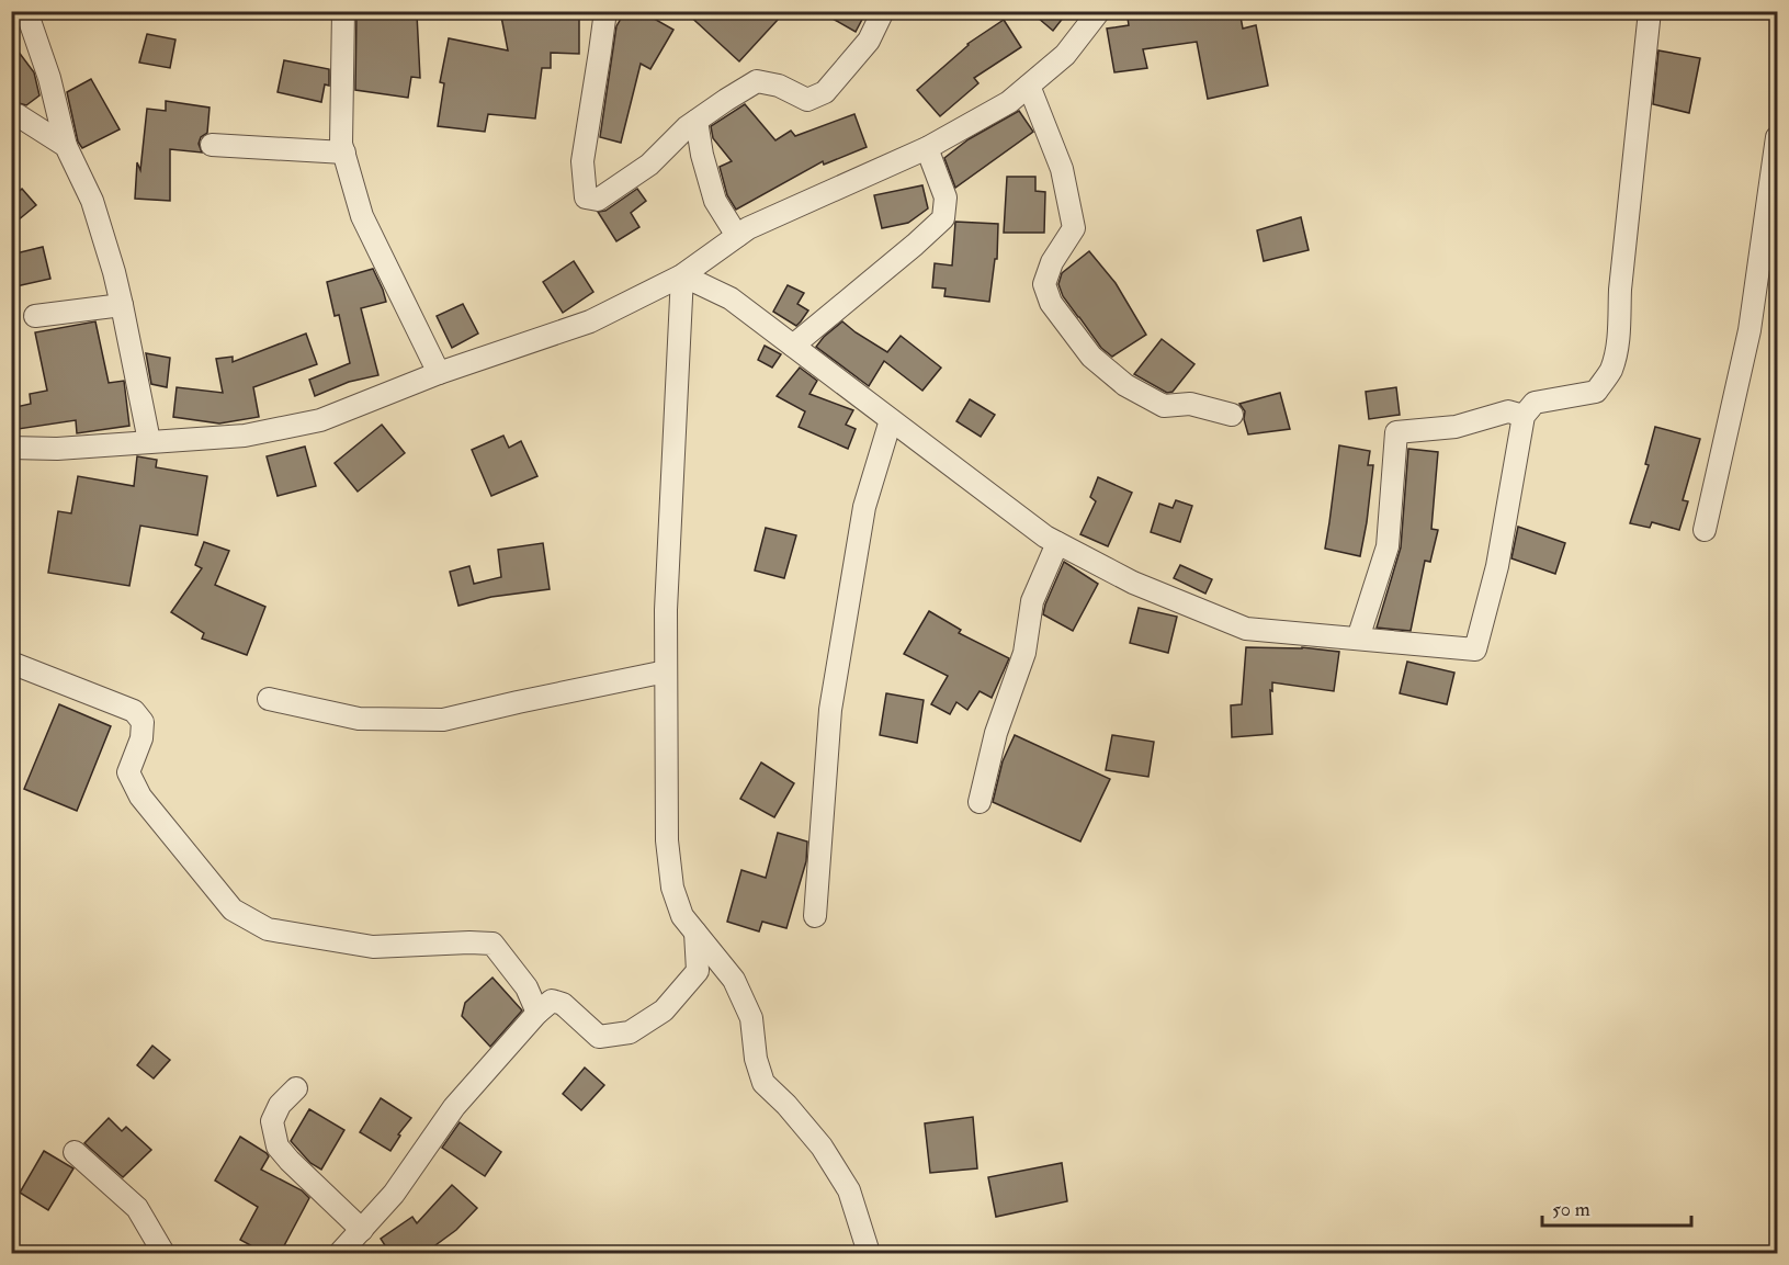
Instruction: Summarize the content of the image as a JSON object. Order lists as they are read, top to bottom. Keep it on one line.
{"scale_bar":"50 m"}
